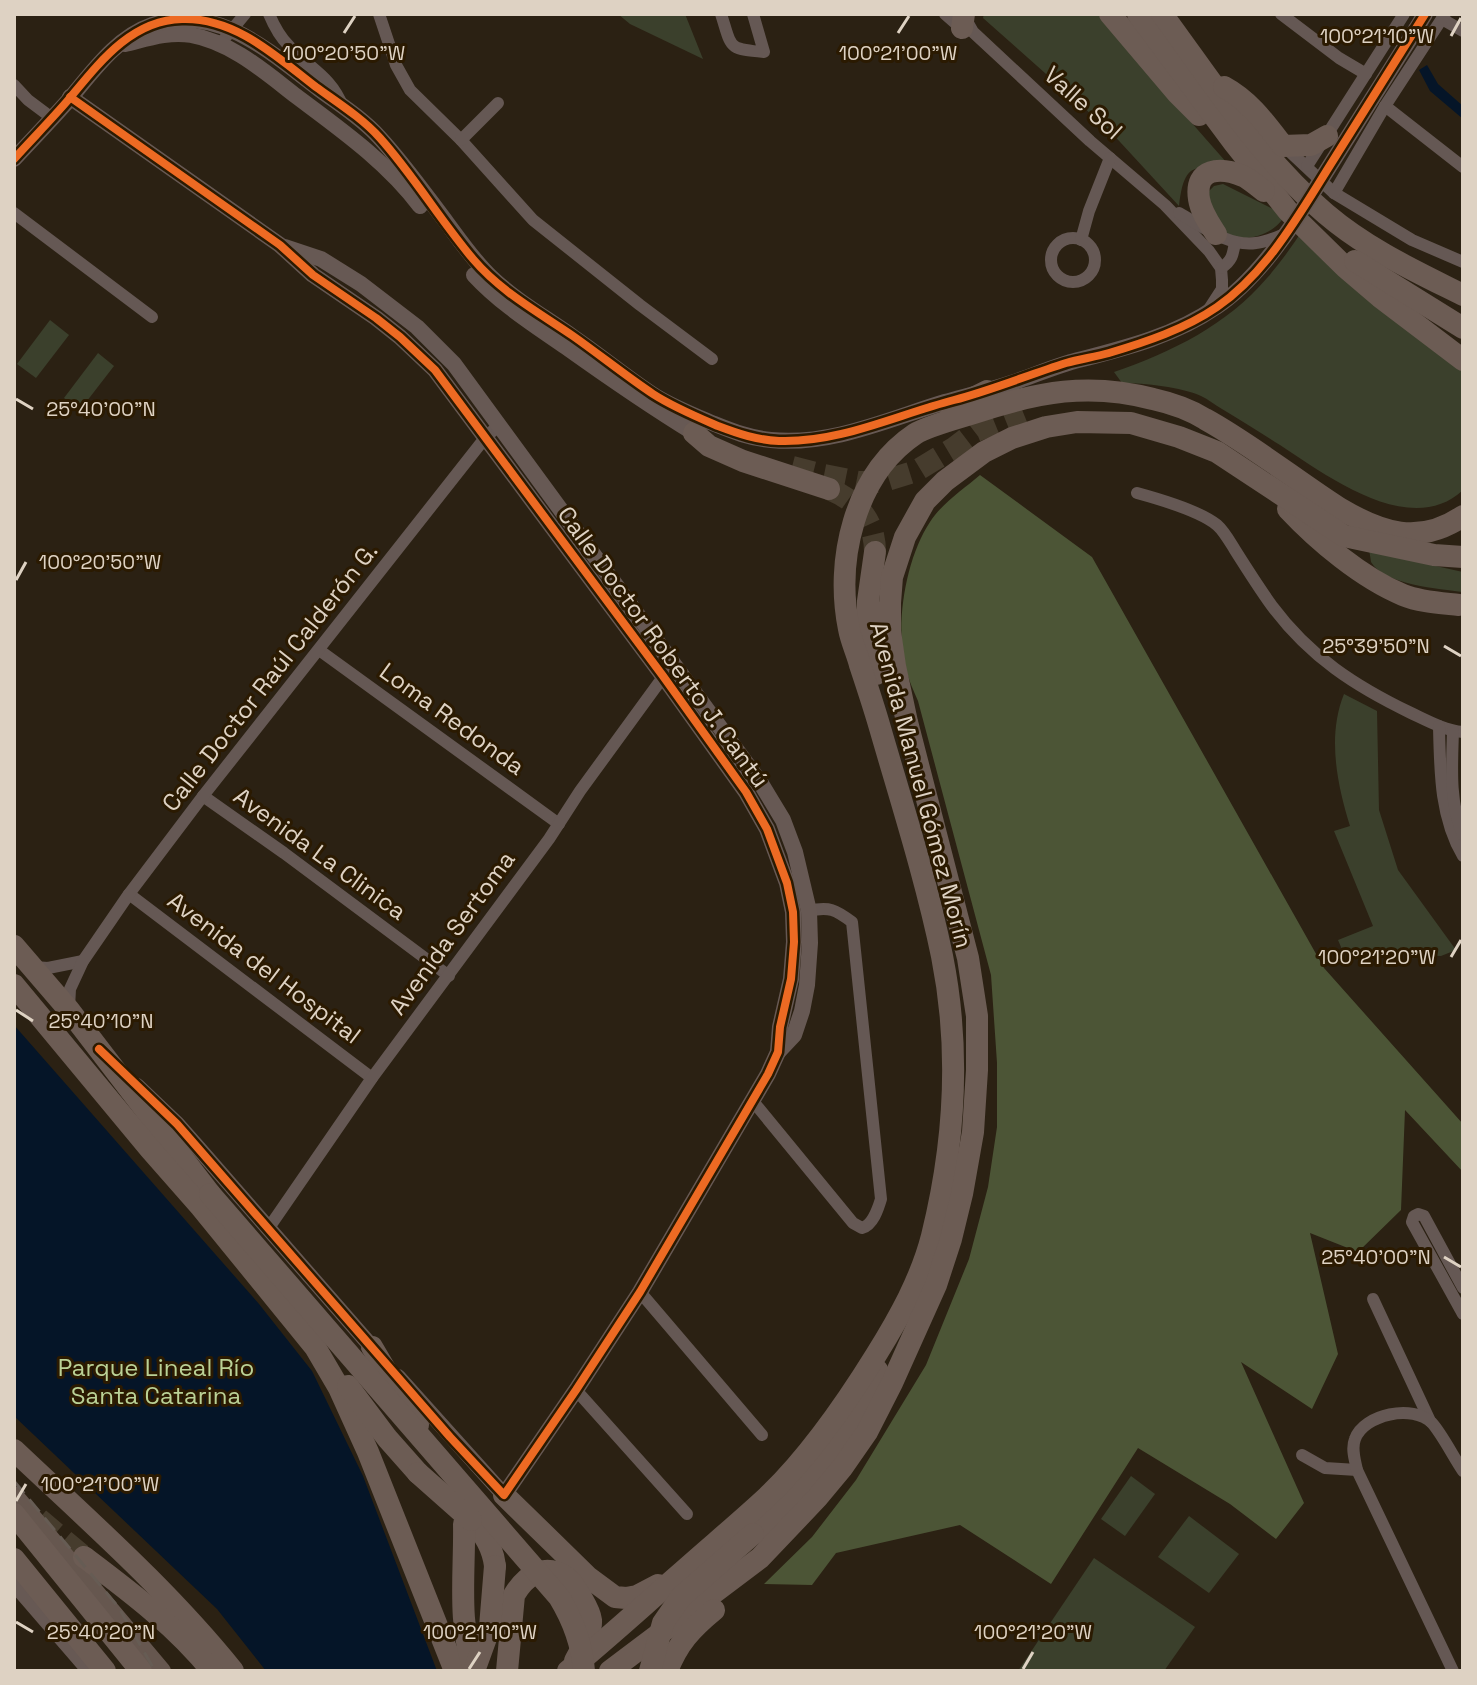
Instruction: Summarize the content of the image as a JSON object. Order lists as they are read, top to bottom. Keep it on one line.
{"streets":{"highway":["Avenida Manuel Gómez Morín"],"street":["Valle Sol","Calle Doctor Roberto J. Cantú","Calle Doctor Raúl Calderón G.","Loma Redonda","Avenida La Clinica","Avenida Sertoma","Avenida del Hospital"]},"crossings":[["Calle Doctor Roberto J. Cantú","Calle Doctor Raúl Calderón G."],["Calle Doctor Roberto J. Cantú","Avenida Sertoma"],["Calle Doctor Raúl Calderón G.","Loma Redonda"],["Calle Doctor Raúl Calderón G.","Avenida La Clinica"],["Calle Doctor Raúl Calderón G.","Avenida del Hospital"],["Loma Redonda","Avenida Sertoma"],["Avenida La Clinica","Avenida Sertoma"],["Avenida Sertoma","Avenida del Hospital"]],"parks":["Parque Lineal Río Santa Catarina"],"coordinates":["100°21'10\"W","100°20'50\"W","100°21'00\"W","25°40'00\"N","25°39'50\"N","100°21'20\"W","25°40'10\"N","25°40'20\"N"]}
